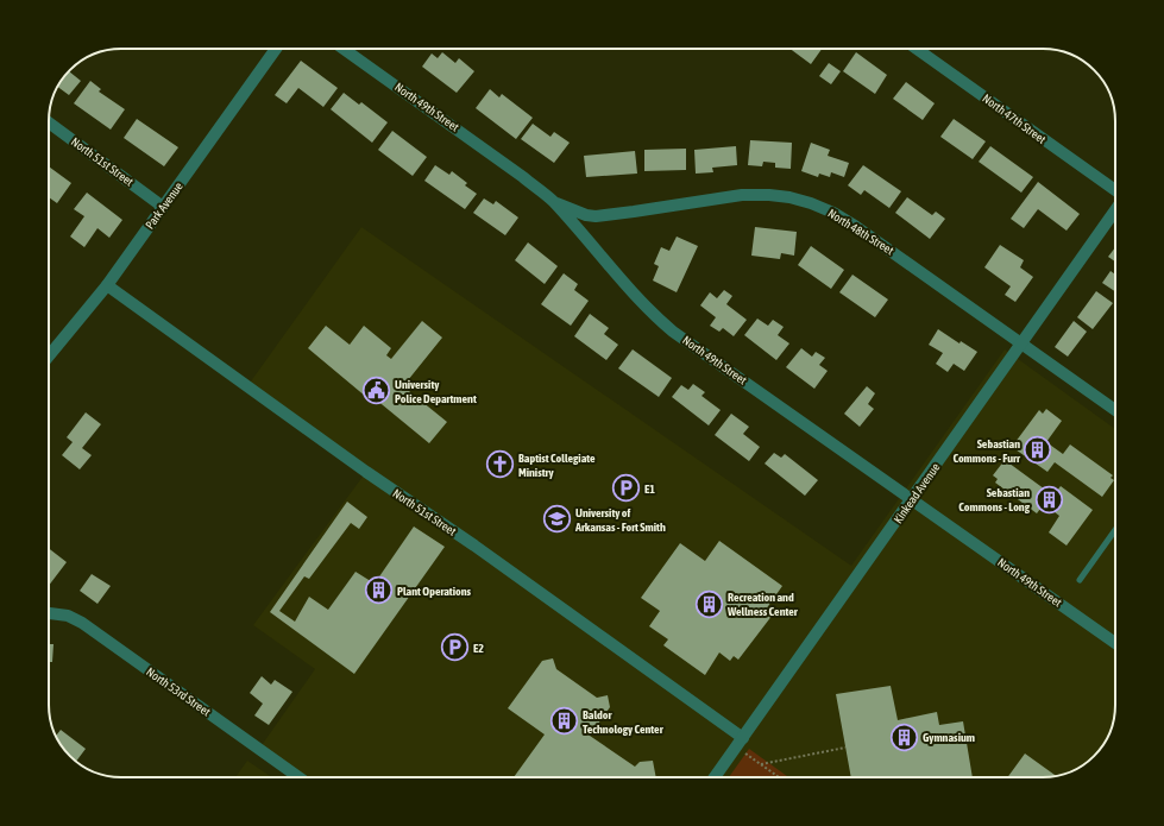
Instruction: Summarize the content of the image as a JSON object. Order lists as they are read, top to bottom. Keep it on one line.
{"streets":{"street":["North 49th Street","North 47th Street","North 51st Street","Park Avenue","North 48th Street","Kinkead Avenue","North 53rd Street"]},"crossings":[["North 49th Street","North 48th Street"],["North 49th Street","Kinkead Avenue"],["North 51st Street","Park Avenue"],["North 51st Street","Kinkead Avenue"],["North 48th Street","Kinkead Avenue"]],"places":{"public building":["University Police Department"],"building":["Sebastian Commons - Furr","Sebastian Commons - Long","Plant Operations","Recreation and Wellness Center","Baldor Technology Center","Gymnasium"],"church":["Baptist Collegiate Ministry"],"parking":["E1","E2"],"school or university":["University of Arkansas - Fort Smith"]}}
